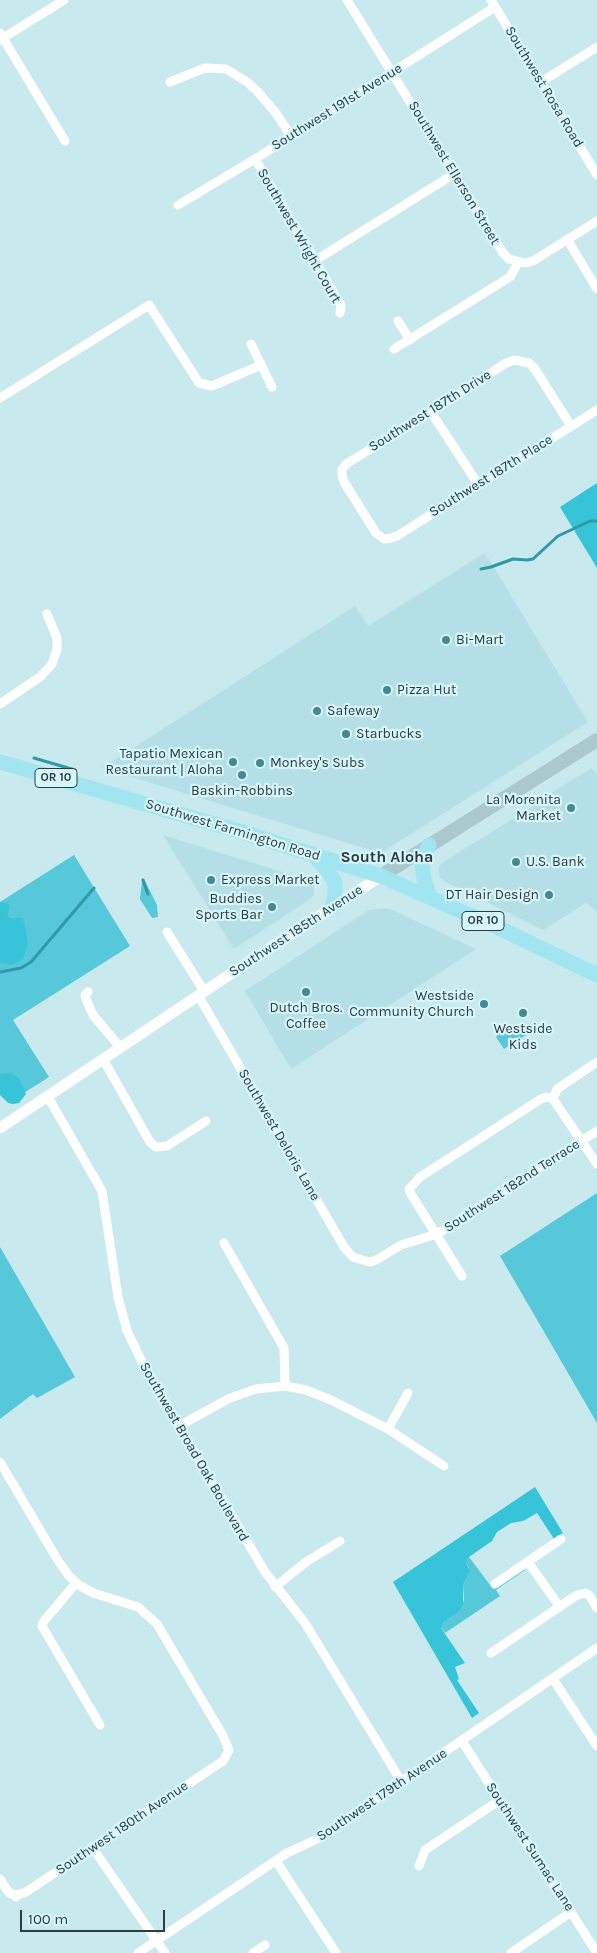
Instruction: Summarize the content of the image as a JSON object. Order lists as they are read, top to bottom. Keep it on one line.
{"streets":{"main road":["OR 10","Southwest Farmington Road","Southwest 185th Avenue"],"street":["Southwest Rosa Road","Southwest 191st Avenue","Southwest Ellerson Street","Southwest Wright Court","Southwest 187th Drive","Southwest 187th Place","Southwest Deloris Lane","Southwest 182nd Terrace","Southwest Broad Oak Boulevard","Southwest 179th Avenue","Southwest 180th Avenue","Southwest Sumac Lane"]},"crossings":[["Southwest Rosa Road","Southwest 191st Avenue"],["Southwest 191st Avenue","Southwest Ellerson Street"],["Southwest 191st Avenue","Southwest Wright Court"],["Southwest 187th Drive","Southwest 187th Place"],["Southwest Farmington Road","Southwest 185th Avenue"],["Southwest 185th Avenue","Southwest Deloris Lane"],["Southwest 185th Avenue","Southwest Broad Oak Boulevard"],["Southwest Deloris Lane","Southwest 182nd Terrace"],["Southwest Broad Oak Boulevard","Southwest 179th Avenue"],["Southwest 179th Avenue","Southwest Sumac Lane"]],"districts":["South Aloha"],"places":["Bi-Mart","Pizza Hut","Safeway","Starbucks","Tapatio Mexican Restaurant | Aloha","Monkey's Subs","Baskin-Robbins","La Morenita Market","U.S. Bank","Express Market","DT Hair Design","Buddies Sports Bar","Dutch Bros. Coffee","Westside Community Church","Westside Kids"],"scale_bar":"100 m"}
